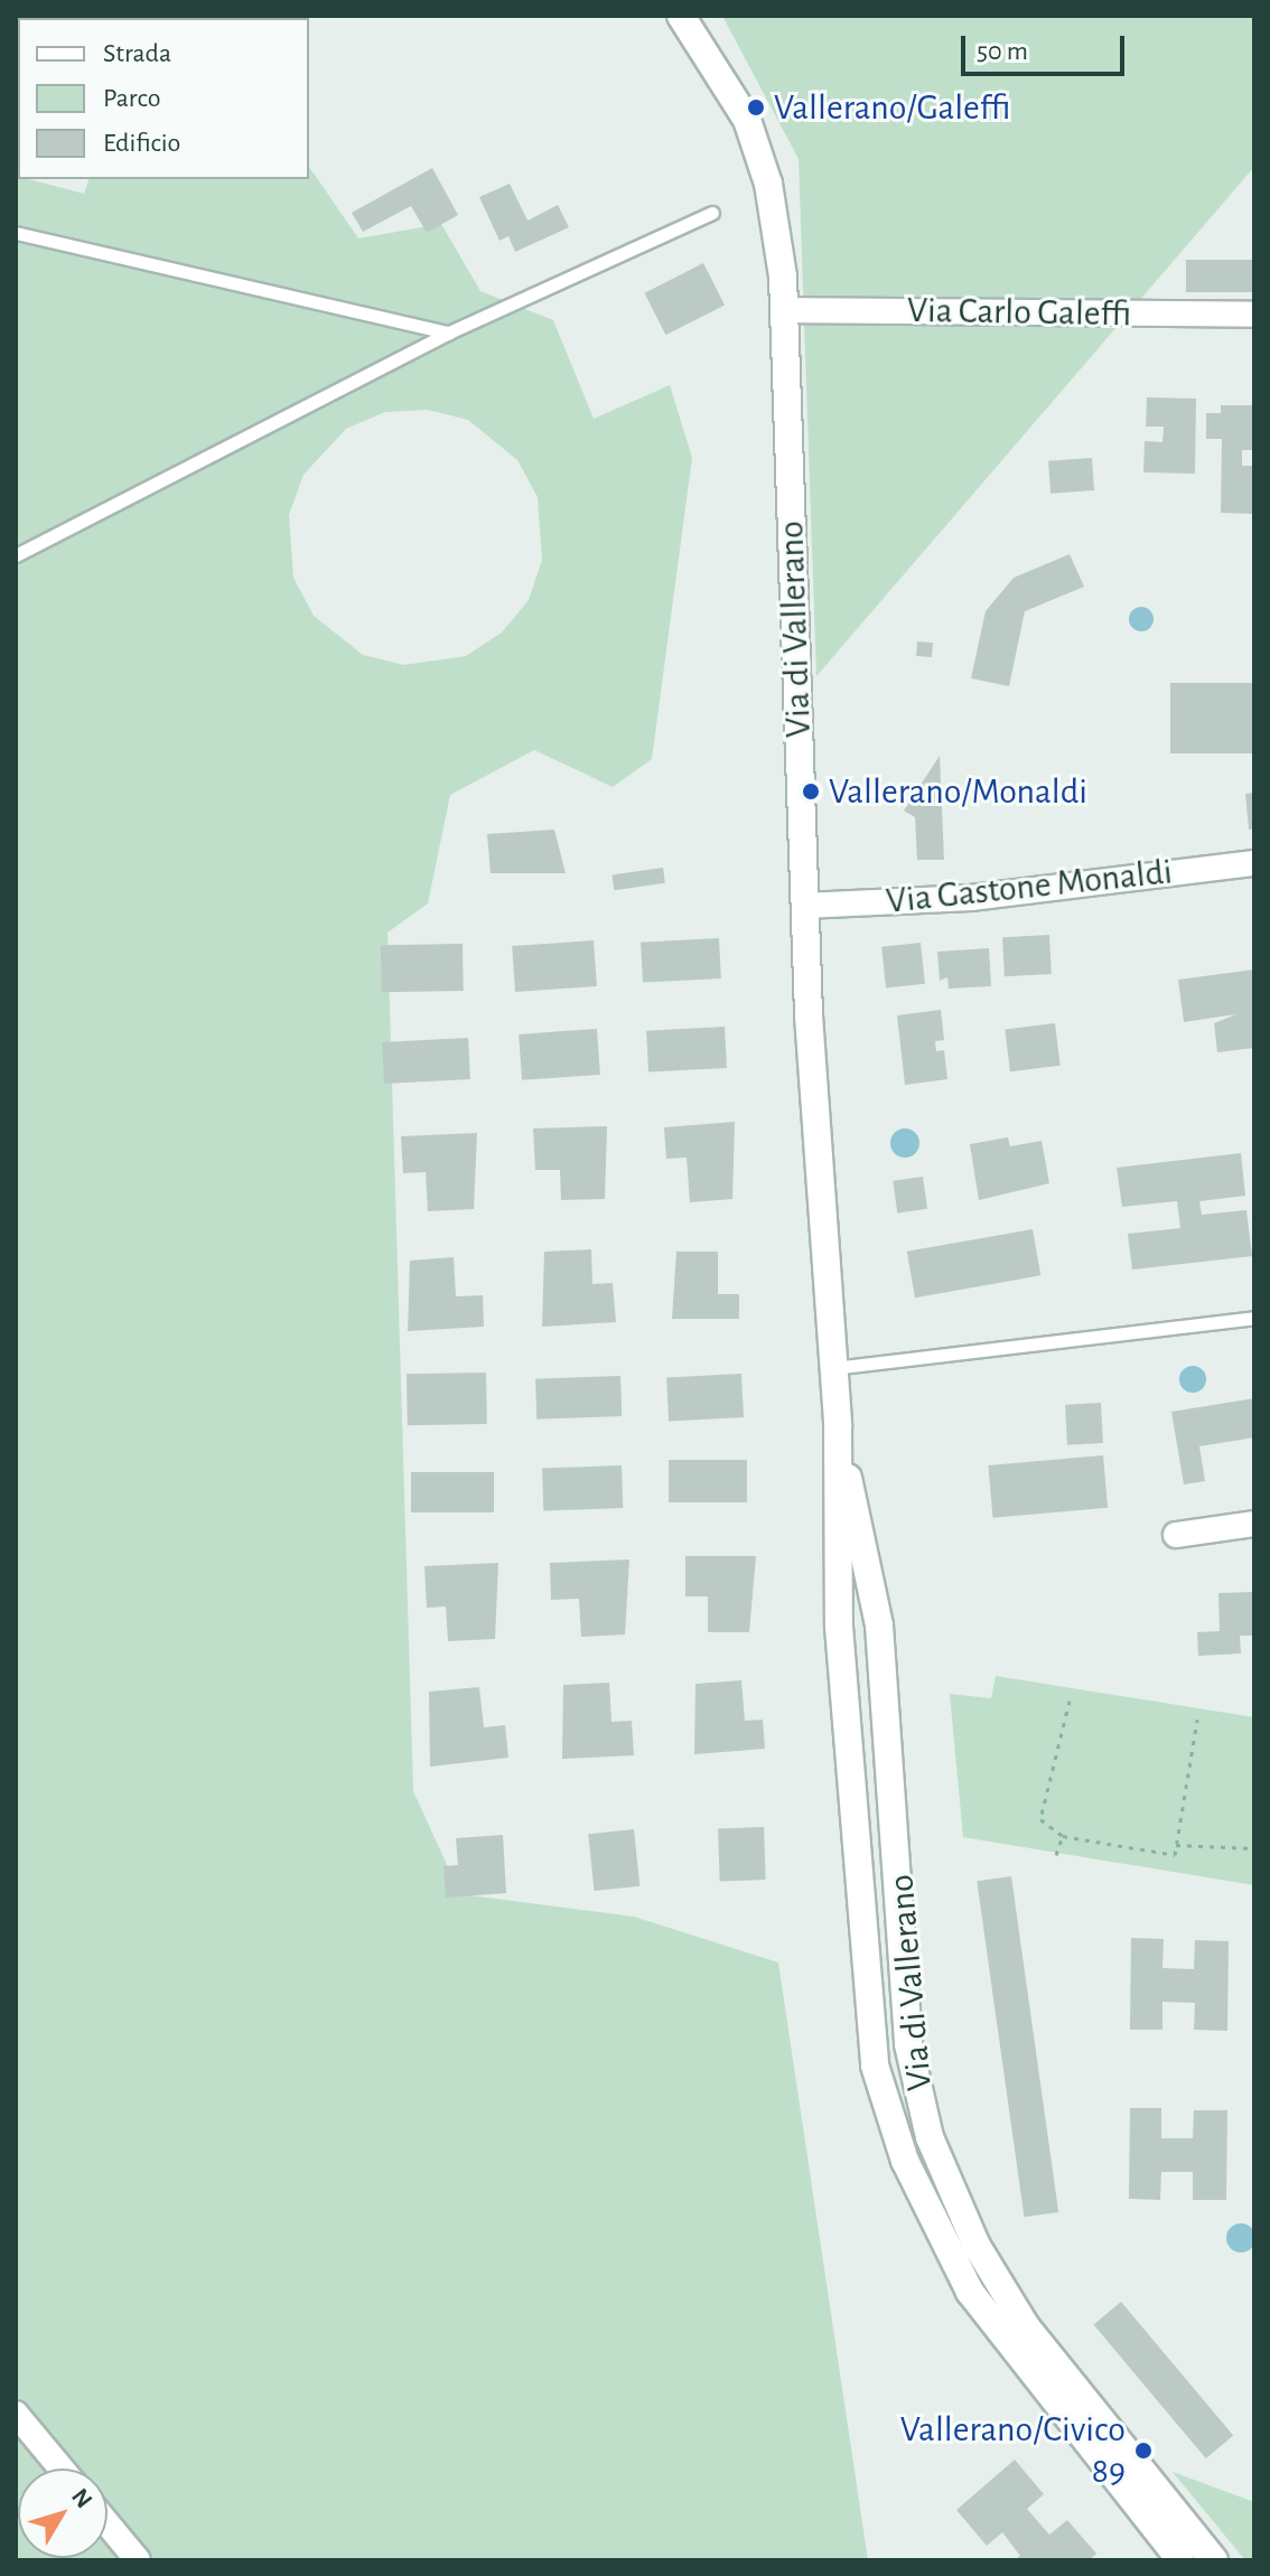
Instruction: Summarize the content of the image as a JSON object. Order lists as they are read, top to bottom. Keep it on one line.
{"streets":{"street":["Via Carlo Galeffi","Via di Vallerano","Via Gastone Monaldi"]},"crossings":[["Via Carlo Galeffi","Via di Vallerano"],["Via di Vallerano","Via Gastone Monaldi"]],"places":["Vallerano/Galeffi","Vallerano/Monaldi","Vallerano/Civico 89"],"legend":["Strada","Parco","Edificio"],"scale_bar":"50 m","north":"top right"}
